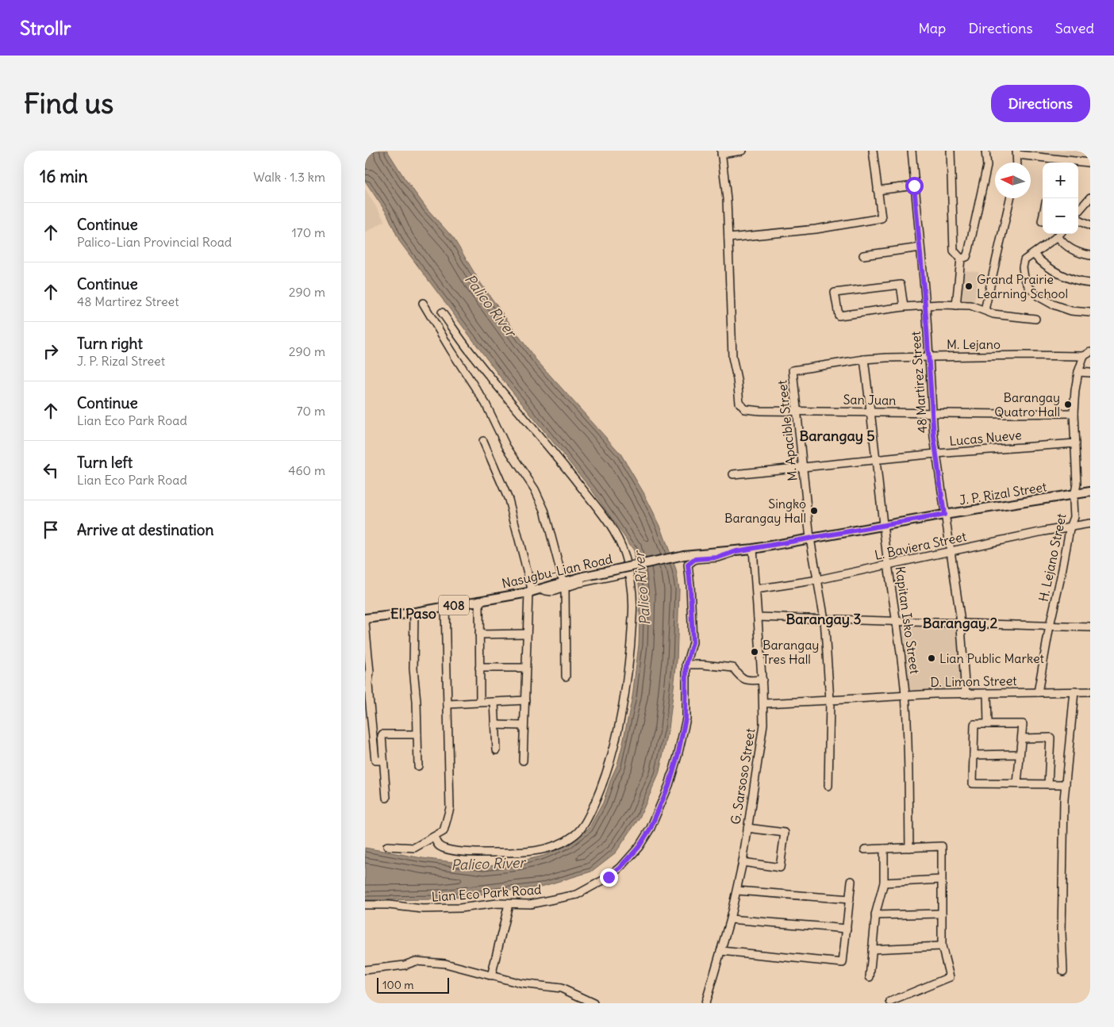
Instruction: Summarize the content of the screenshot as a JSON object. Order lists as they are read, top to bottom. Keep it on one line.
{"streets":{"main road":["J. P. Rizal Street","Nasugbu-Lian Road","408"],"street":["M. Lejano","48 Martirez Street","San Juan","M. Apacible Street","Lucas Nueve","L. Baviera Street","H. Lejano Street","Kapitan Isko Street","D. Limon Street","G. Sarsoso Street","Lian Eco Park Road"]},"crossings":[["M. Lejano","48 Martirez Street"],["M. Lejano","M. Apacible Street"],["M. Lejano","H. Lejano Street"],["M. Lejano","Kapitan Isko Street"],["48 Martirez Street","San Juan"],["48 Martirez Street","Lucas Nueve"],["48 Martirez Street","J. P. Rizal Street"],["48 Martirez Street","L. Baviera Street"],["48 Martirez Street","D. Limon Street"],["San Juan","M. Apacible Street"],["San Juan","H. Lejano Street"],["San Juan","Kapitan Isko Street"],["M. Apacible Street","Lucas Nueve"],["M. Apacible Street","J. P. Rizal Street"],["M. Apacible Street","L. Baviera Street"],["M. Apacible Street","D. Limon Street"],["Lucas Nueve","H. Lejano Street"],["Lucas Nueve","Kapitan Isko Street"],["J. P. Rizal Street","H. Lejano Street"],["J. P. Rizal Street","Nasugbu-Lian Road"],["J. P. Rizal Street","Kapitan Isko Street"],["J. P. Rizal Street","G. Sarsoso Street"],["J. P. Rizal Street","Lian Eco Park Road"],["L. Baviera Street","H. Lejano Street"],["L. Baviera Street","Kapitan Isko Street"],["L. Baviera Street","G. Sarsoso Street"],["H. Lejano Street","D. Limon Street"],["Kapitan Isko Street","D. Limon Street"],["D. Limon Street","G. Sarsoso Street"]],"districts":["Barangay 5","El Paso","Barangay 3","Barangay 2"],"water":["Palico River"],"places":["Grand Prairie Learning School","Barangay Quatro Hall","Singko Barangay Hall","Barangay Tres Hall","Lian Public Market"],"scale_bar":"100 m","north":"left","page":{"header":"Strollr","nav":["Map","Directions","Saved"],"buttons":"Directions","title":"Find us","heading":["16 min","Walk · 1.3 km"],"map_buttons":["+","−"],"list":[["Continue","Palico-Lian Provincial Road","170 m"],["Continue","48 Martirez Street","290 m"],["Turn right","J. P. Rizal Street","290 m"],["Continue","Lian Eco Park Road","70 m"],["Turn left","Lian Eco Park Road","460 m"],"Arrive at destination"],"scale":"100 m"}}
